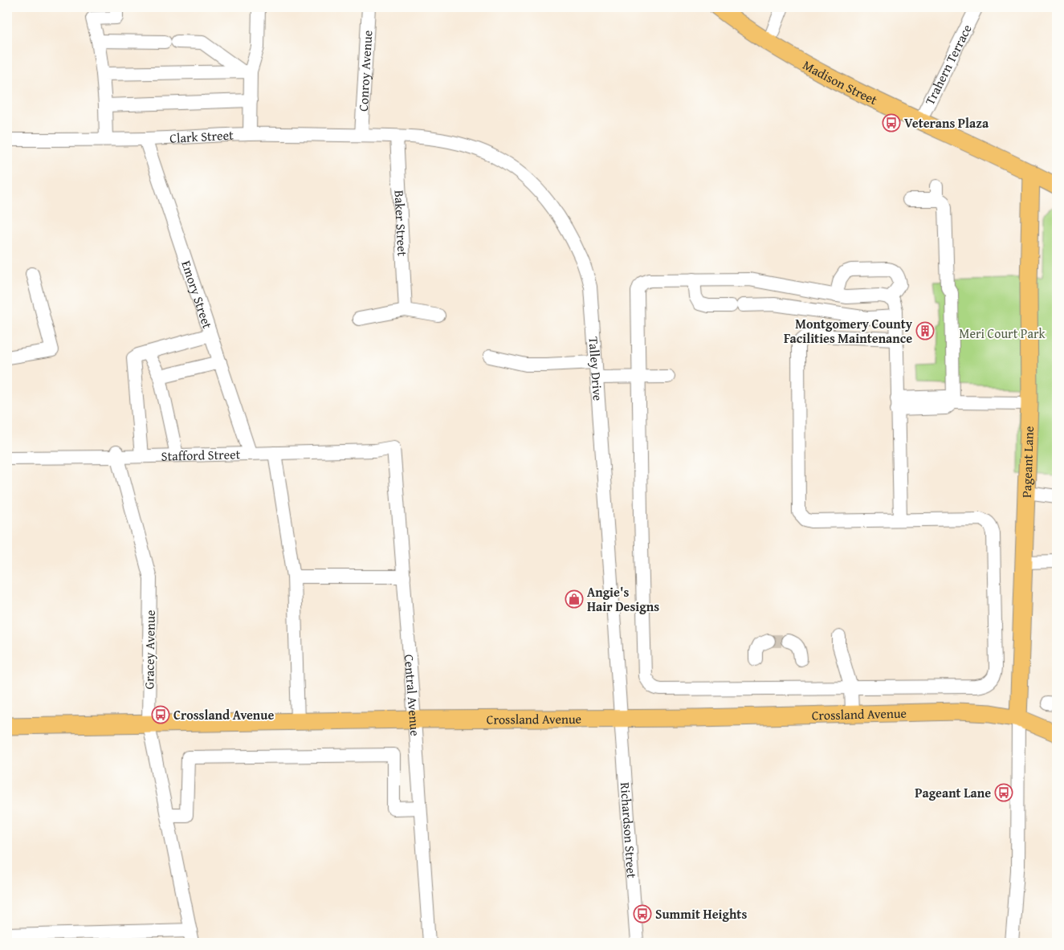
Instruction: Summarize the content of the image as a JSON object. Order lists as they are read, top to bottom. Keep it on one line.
{"streets":{"main road":["Madison Street","Pageant Lane","Crossland Avenue"],"street":["Trahern Terrace","Conroy Avenue","Clark Street","Baker Street","Emory Street","Talley Drive","Stafford Street","Gracey Avenue","Central Avenue","Richardson Street"]},"crossings":[["Trahern Terrace","Madison Street"],["Conroy Avenue","Clark Street"],["Madison Street","Pageant Lane"],["Clark Street","Baker Street"],["Clark Street","Emory Street"],["Clark Street","Talley Drive"],["Baker Street","Talley Drive"],["Talley Drive","Crossland Avenue"],["Talley Drive","Richardson Street"],["Stafford Street","Gracey Avenue"],["Stafford Street","Central Avenue"],["Pageant Lane","Crossland Avenue"],["Gracey Avenue","Crossland Avenue"],["Central Avenue","Crossland Avenue"],["Crossland Avenue","Richardson Street"]],"parks":["Meri Court Park"],"places":{"bus stop":["Veterans Plaza","Crossland Avenue","Pageant Lane","Summit Heights"],"building":["Montgomery County Facilities Maintenance"],"shop":["Angie's Hair Designs"]}}
